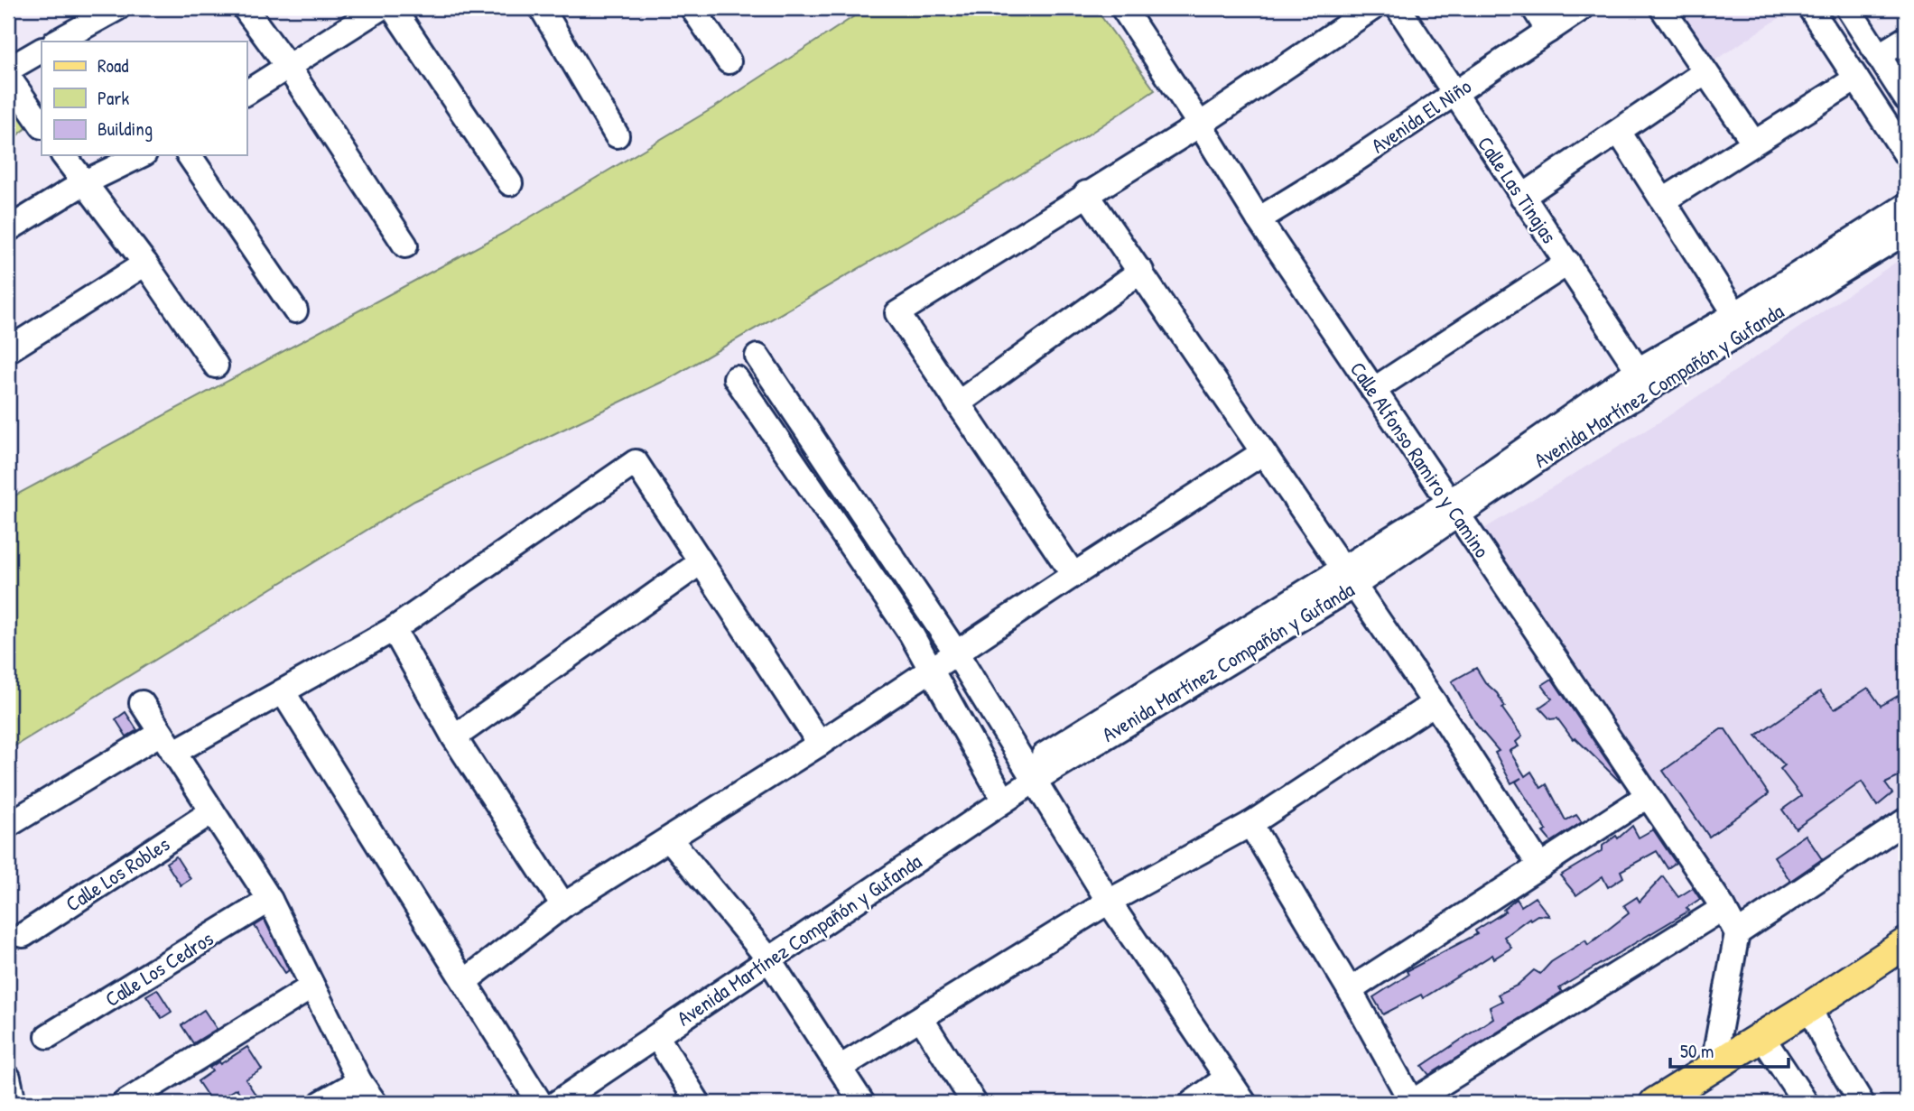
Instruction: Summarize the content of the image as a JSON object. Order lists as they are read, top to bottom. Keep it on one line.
{"streets":{"street":["Avenida El Niño","Calle Las Tinajas","Avenida Martínez Compañón y Gufanda","Calle Alfonso Ramiro y Camino","Calle Los Robles","Calle Los Cedros"]},"crossings":[["Avenida El Niño","Calle Las Tinajas"],["Avenida El Niño","Calle Alfonso Ramiro y Camino"],["Calle Las Tinajas","Avenida Martínez Compañón y Gufanda"],["Avenida Martínez Compañón y Gufanda","Calle Alfonso Ramiro y Camino"]],"legend":["Road","Park","Building"],"scale_bar":"50 m"}
